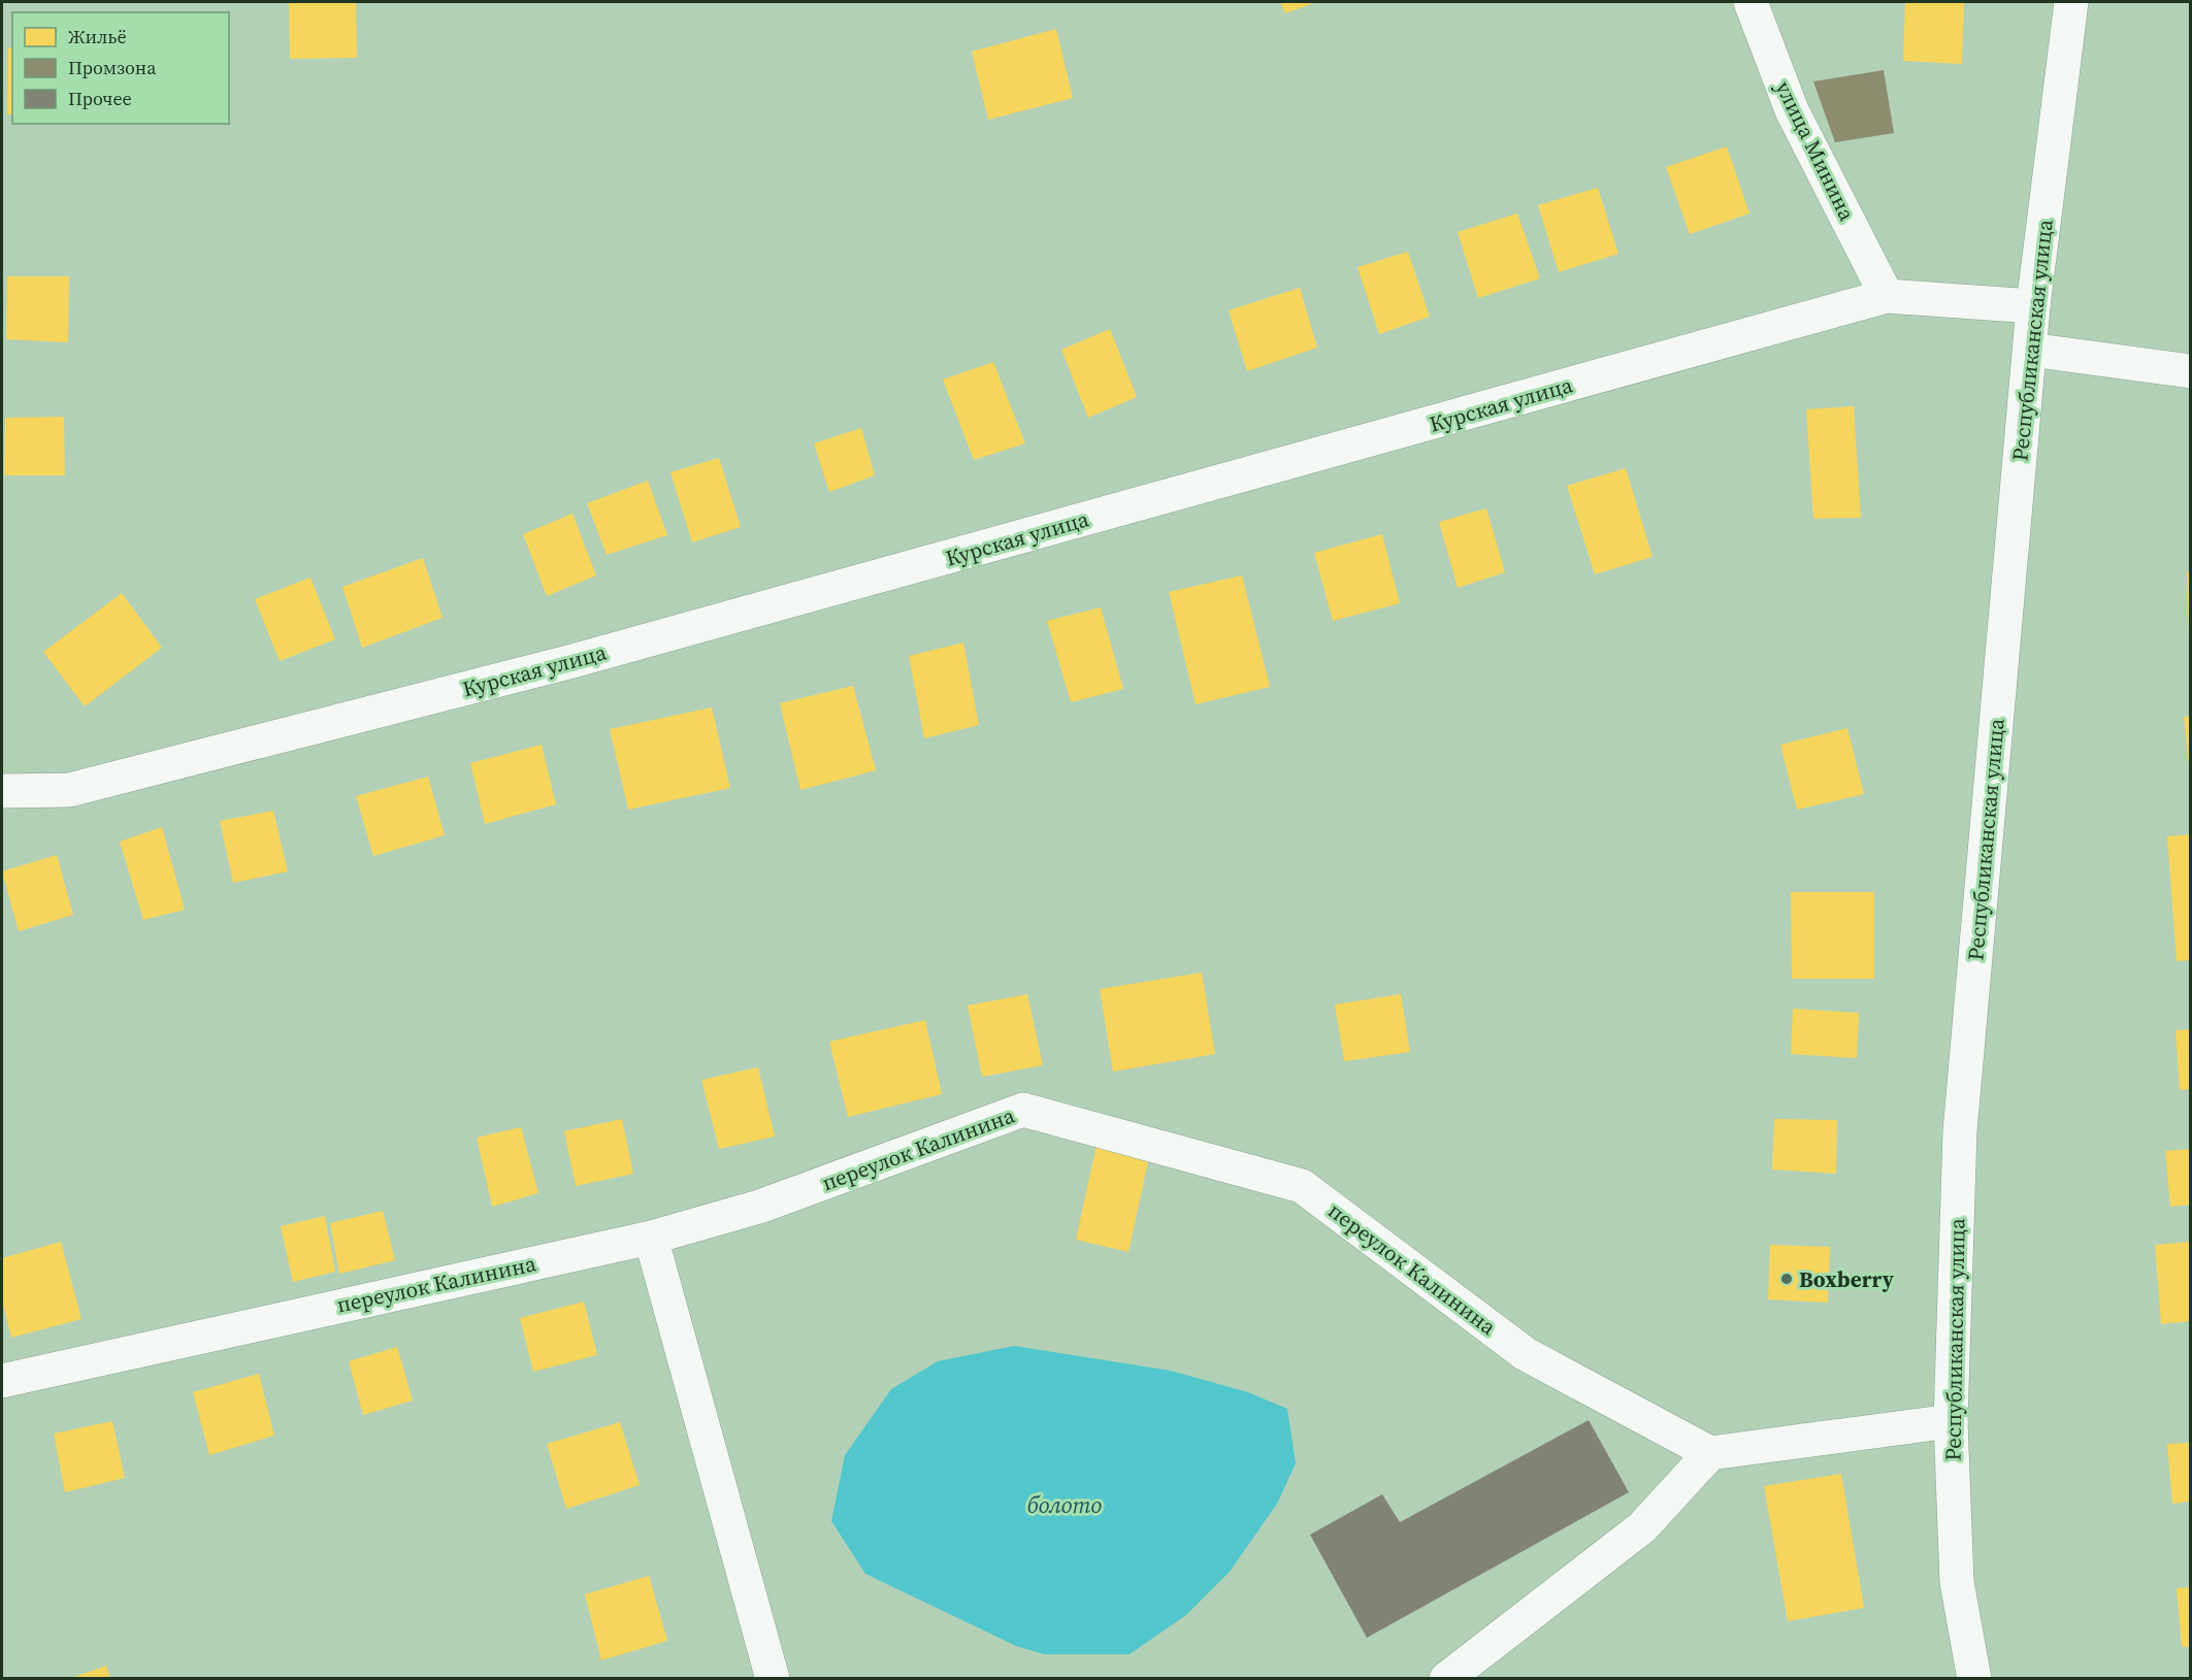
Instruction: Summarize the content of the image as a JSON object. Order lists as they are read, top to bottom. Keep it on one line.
{"streets":{"street":["улица Минина","Республиканская улица","Курская улица","переулок Калинина"]},"crossings":[["улица Минина","Курская улица"],["Республиканская улица","Курская улица"]],"water":["болото"],"places":["Boxberry"],"legend":["Жильё","Промзона","Прочее"]}
